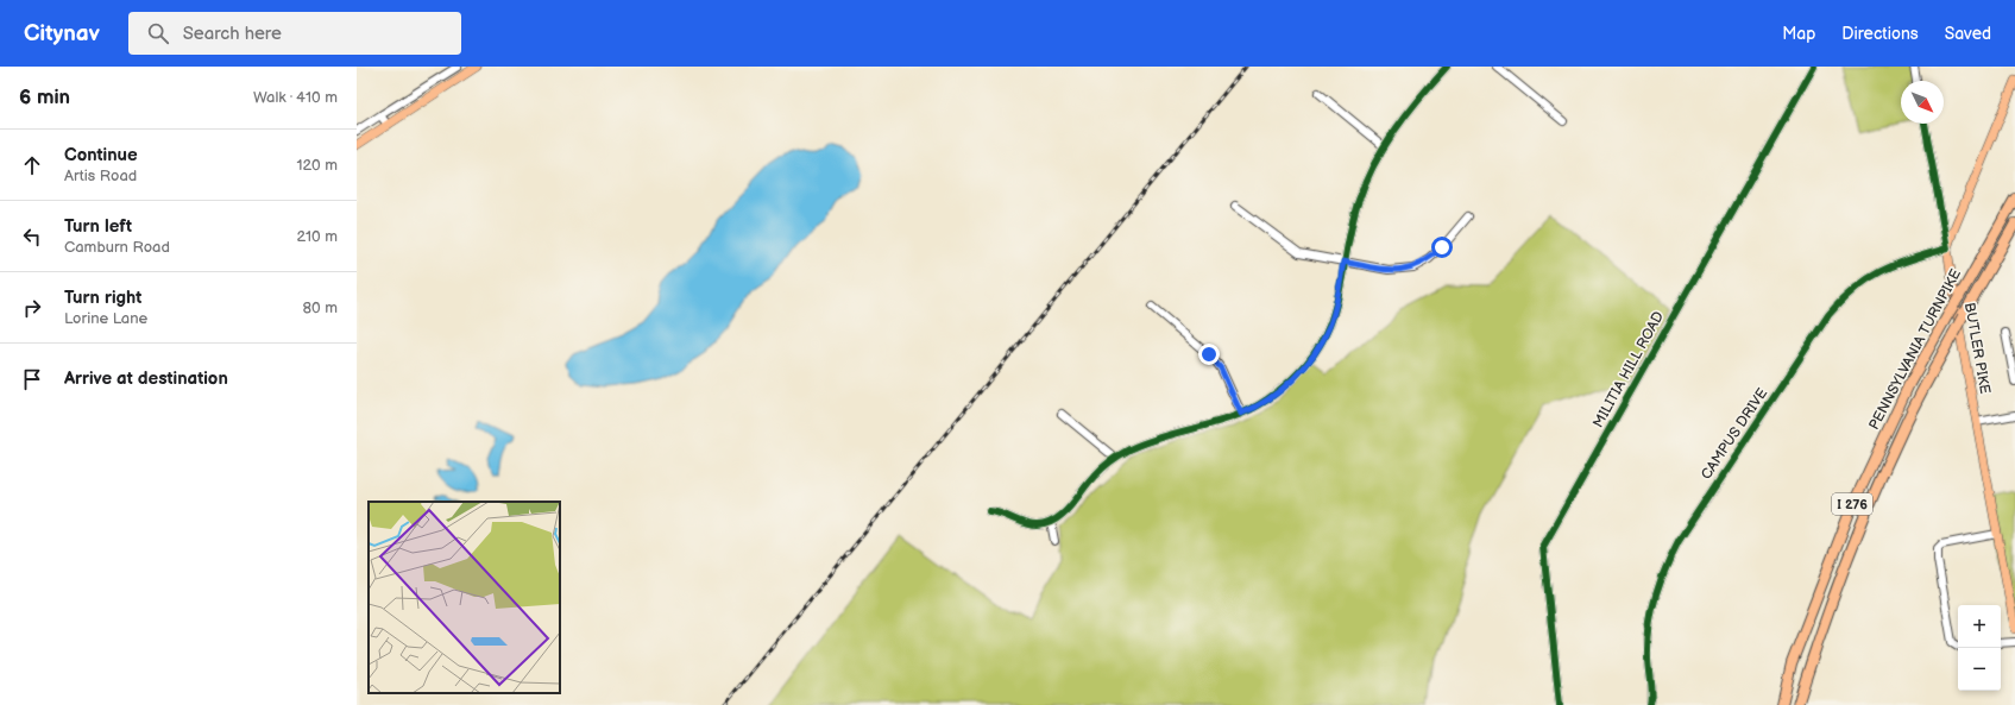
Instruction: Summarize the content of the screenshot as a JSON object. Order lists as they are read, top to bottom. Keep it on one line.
{"streets":{"highway":["PENNSYLVANIA TURNPIKE","I 276"],"main road":["BUTLER PIKE"],"street":["MILITIA HILL ROAD","CAMPUS DRIVE"]},"crossings":[["BUTLER PIKE","CAMPUS DRIVE"]],"north":"bottom right","page":{"header":"Citynav","search":"Search here","nav":["Map","Directions","Saved"],"heading":["6 min","Walk · 410 m"],"list":[["Continue","Artis Road","120 m"],["Turn left","Camburn Road","210 m"],["Turn right","Lorine Lane","80 m"],"Arrive at destination"],"map_buttons":["+","−"]}}
